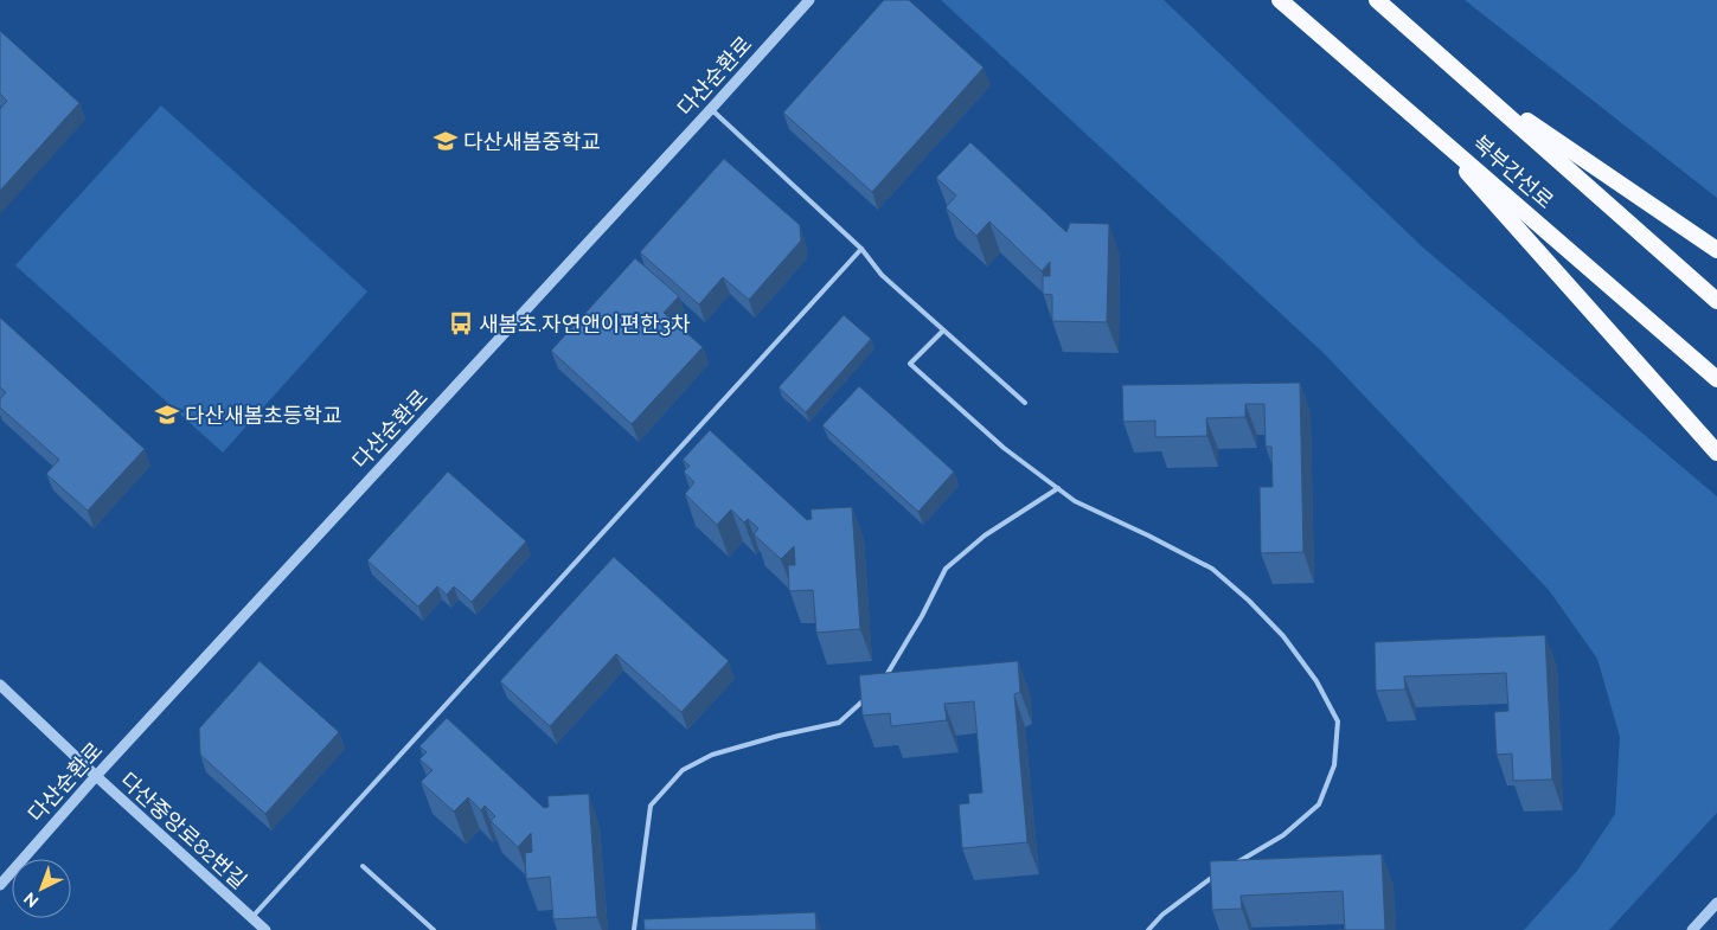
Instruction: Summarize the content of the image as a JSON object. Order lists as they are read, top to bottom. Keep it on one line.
{"streets":{"highway":["북부간선로"],"street":["다산순환로","다산중앙로82번길"]},"crossings":[["다산순환로","다산중앙로82번길"]],"places":{"school or university":["다산새봄중학교","다산새봄초등학교"],"bus stop":["새봄초.자연앤이편한3차"]},"north":"bottom left"}
